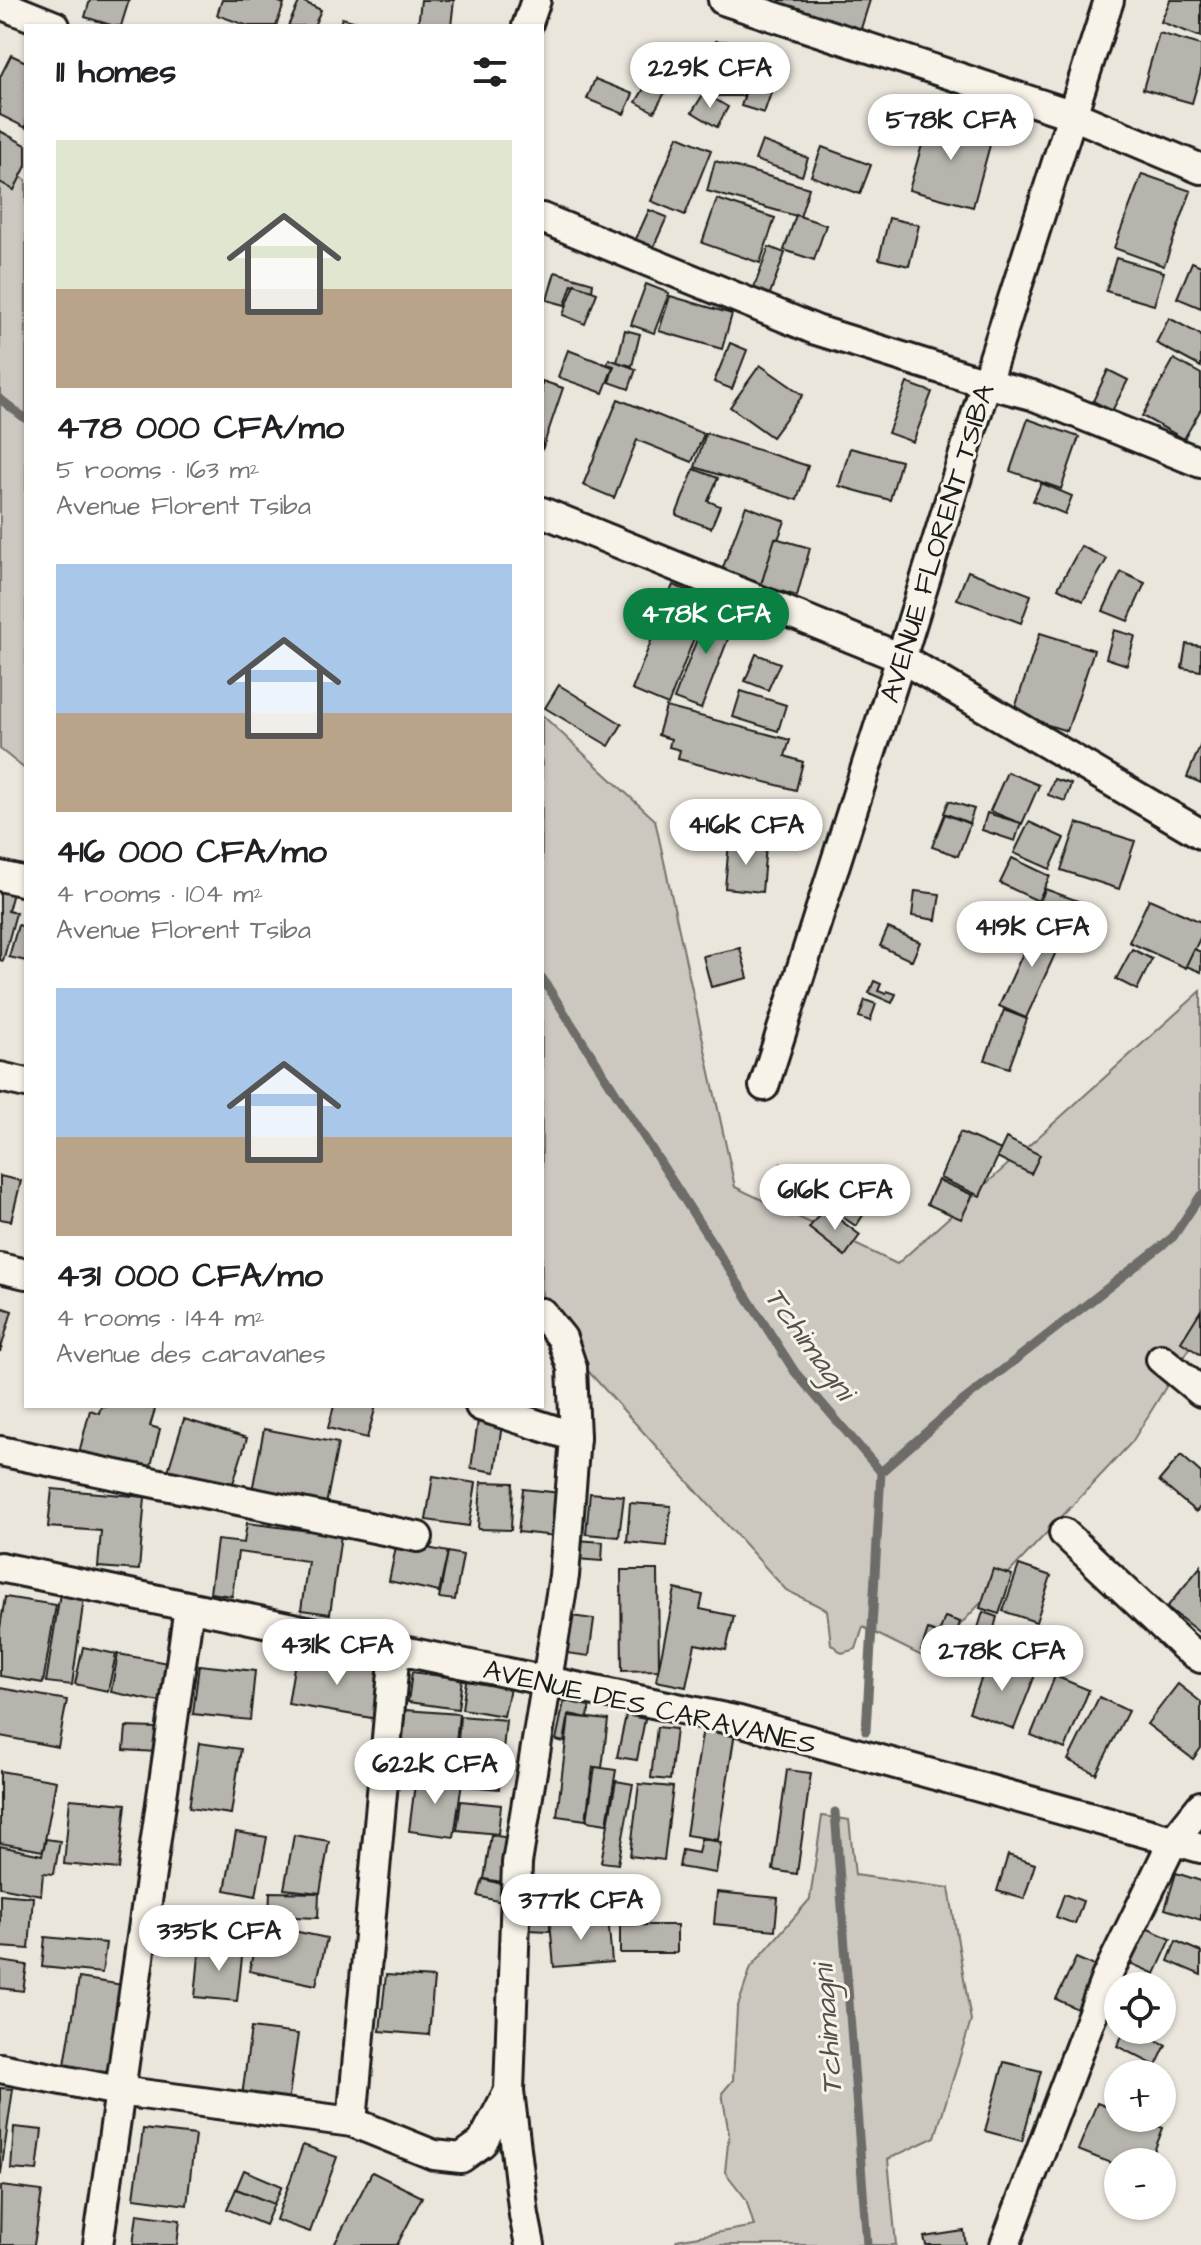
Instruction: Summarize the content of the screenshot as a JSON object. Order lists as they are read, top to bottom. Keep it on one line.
{"streets":{"street":["AVENUE FLORENT TSIBA","AVENUE DES CARAVANES"]},"water":["Tchimagni"],"page":{"heading":"11 homes","price":["229K CFA","578K CFA","478K CFA","416K CFA","419K CFA","616K CFA","431K CFA","278K CFA","622K CFA","377K CFA","335K CFA"],"list":[{"name":"478 000 CFA/mo","note":"5 rooms · 163 m² · Avenue Florent Tsiba"},{"name":"416 000 CFA/mo","note":"4 rooms · 104 m² · Avenue Florent Tsiba"},{"name":"431 000 CFA/mo","note":"4 rooms · 144 m² · Avenue des caravanes"}],"map_buttons":["+","−"]}}
